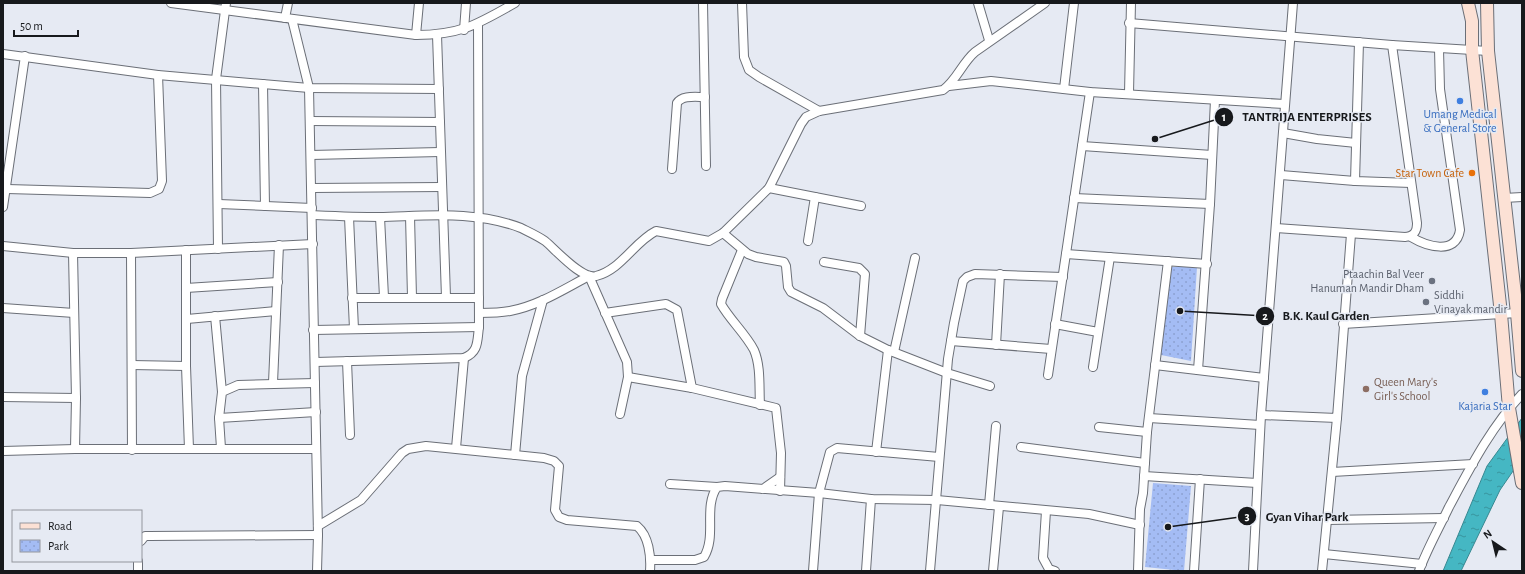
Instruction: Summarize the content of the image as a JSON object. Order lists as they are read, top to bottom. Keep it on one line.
{"places":["Umang Medical & General Store","TANTRIJA ENTERPRISES","Star Town Cafe","Ptaachin Bal Veer Hanuman Mandir Dham","Siddhi Vinayak mandir","B.K. Kaul Garden","Queen Mary's Girl's School","Kajaria Star","Gyan Vihar Park"],"legend":["Road","Park"],"scale_bar":"50 m","north":"top left"}
